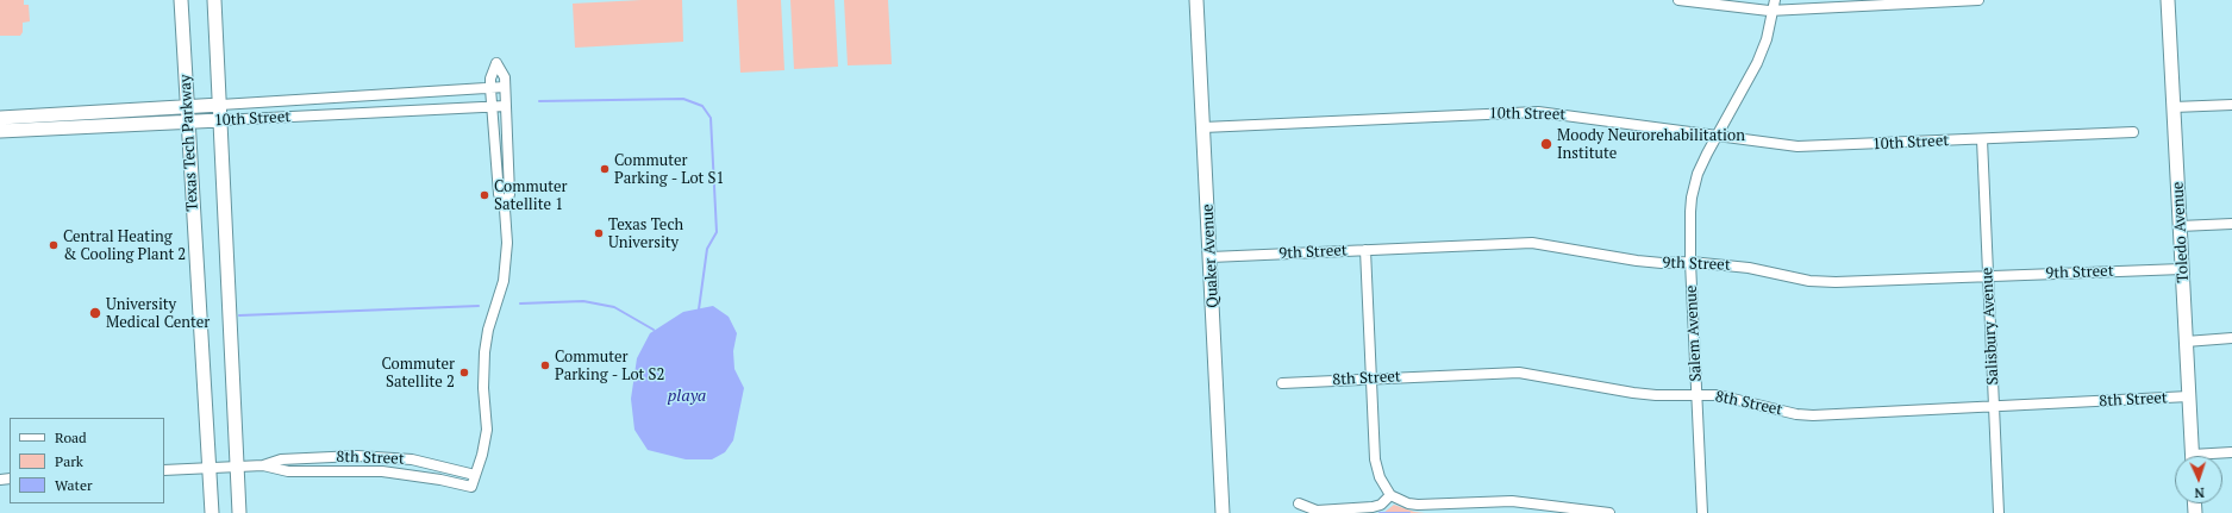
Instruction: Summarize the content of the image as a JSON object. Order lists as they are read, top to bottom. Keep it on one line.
{"streets":{"main road":["10th Street","Texas Tech Parkway","Toledo Avenue","Quaker Avenue"],"street":["9th Street","Salisbury Avenue","Salem Avenue","8th Street"]},"crossings":[["10th Street","Texas Tech Parkway"],["10th Street","Quaker Avenue"],["10th Street","Salisbury Avenue"],["10th Street","Salem Avenue"],["Texas Tech Parkway","8th Street"],["Toledo Avenue","9th Street"],["Toledo Avenue","8th Street"],["9th Street","Quaker Avenue"],["9th Street","Salisbury Avenue"],["9th Street","Salem Avenue"],["Salisbury Avenue","8th Street"],["Salem Avenue","8th Street"]],"water":["playa"],"places":["Moody Neurorehabilitation Institute","Commuter Parking - Lot S1","Commuter Satellite 1","Texas Tech University","Central Heating & Cooling Plant 2","University Medical Center","Commuter Parking - Lot S2","Commuter Satellite 2"],"legend":["Road","Park","Water"],"north":"bottom"}
